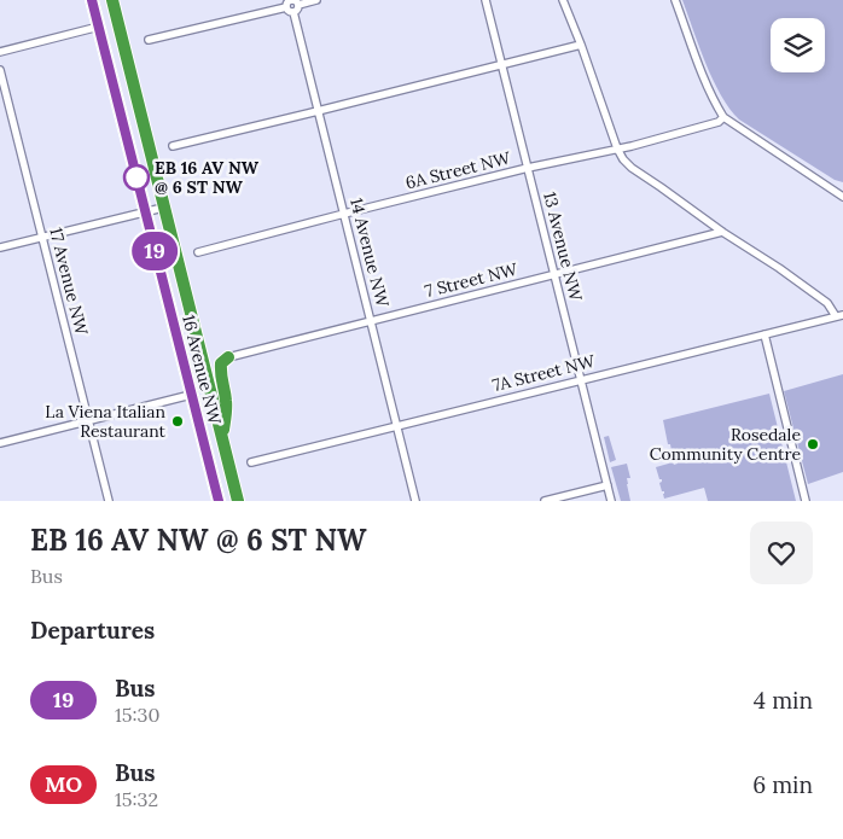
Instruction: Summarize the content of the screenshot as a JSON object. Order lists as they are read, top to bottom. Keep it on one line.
{"streets":{"highway":["16 Avenue NW"],"street":["6A Street NW","13 Avenue NW","14 Avenue NW","7 Street NW","17 Avenue NW","7A Street NW"]},"crossings":[["6A Street NW","13 Avenue NW"],["6A Street NW","14 Avenue NW"],["13 Avenue NW","7 Street NW"],["13 Avenue NW","7A Street NW"],["14 Avenue NW","7 Street NW"],["14 Avenue NW","7A Street NW"]],"places":["EB 16 AV NW @ 6 ST NW","La Viena Italian Restaurant","Rosedale Community Centre"],"lines":["bus line 19"],"page":{"on_map":"19","heading":[["EB 16 AV NW @ 6 ST NW","Bus"],"Departures"],"list":[{"mark":"19","name":"Bus","note":"15:30","value":"4 min"},{"mark":"MO","name":"Bus","note":"15:32","value":"6 min"}]}}
